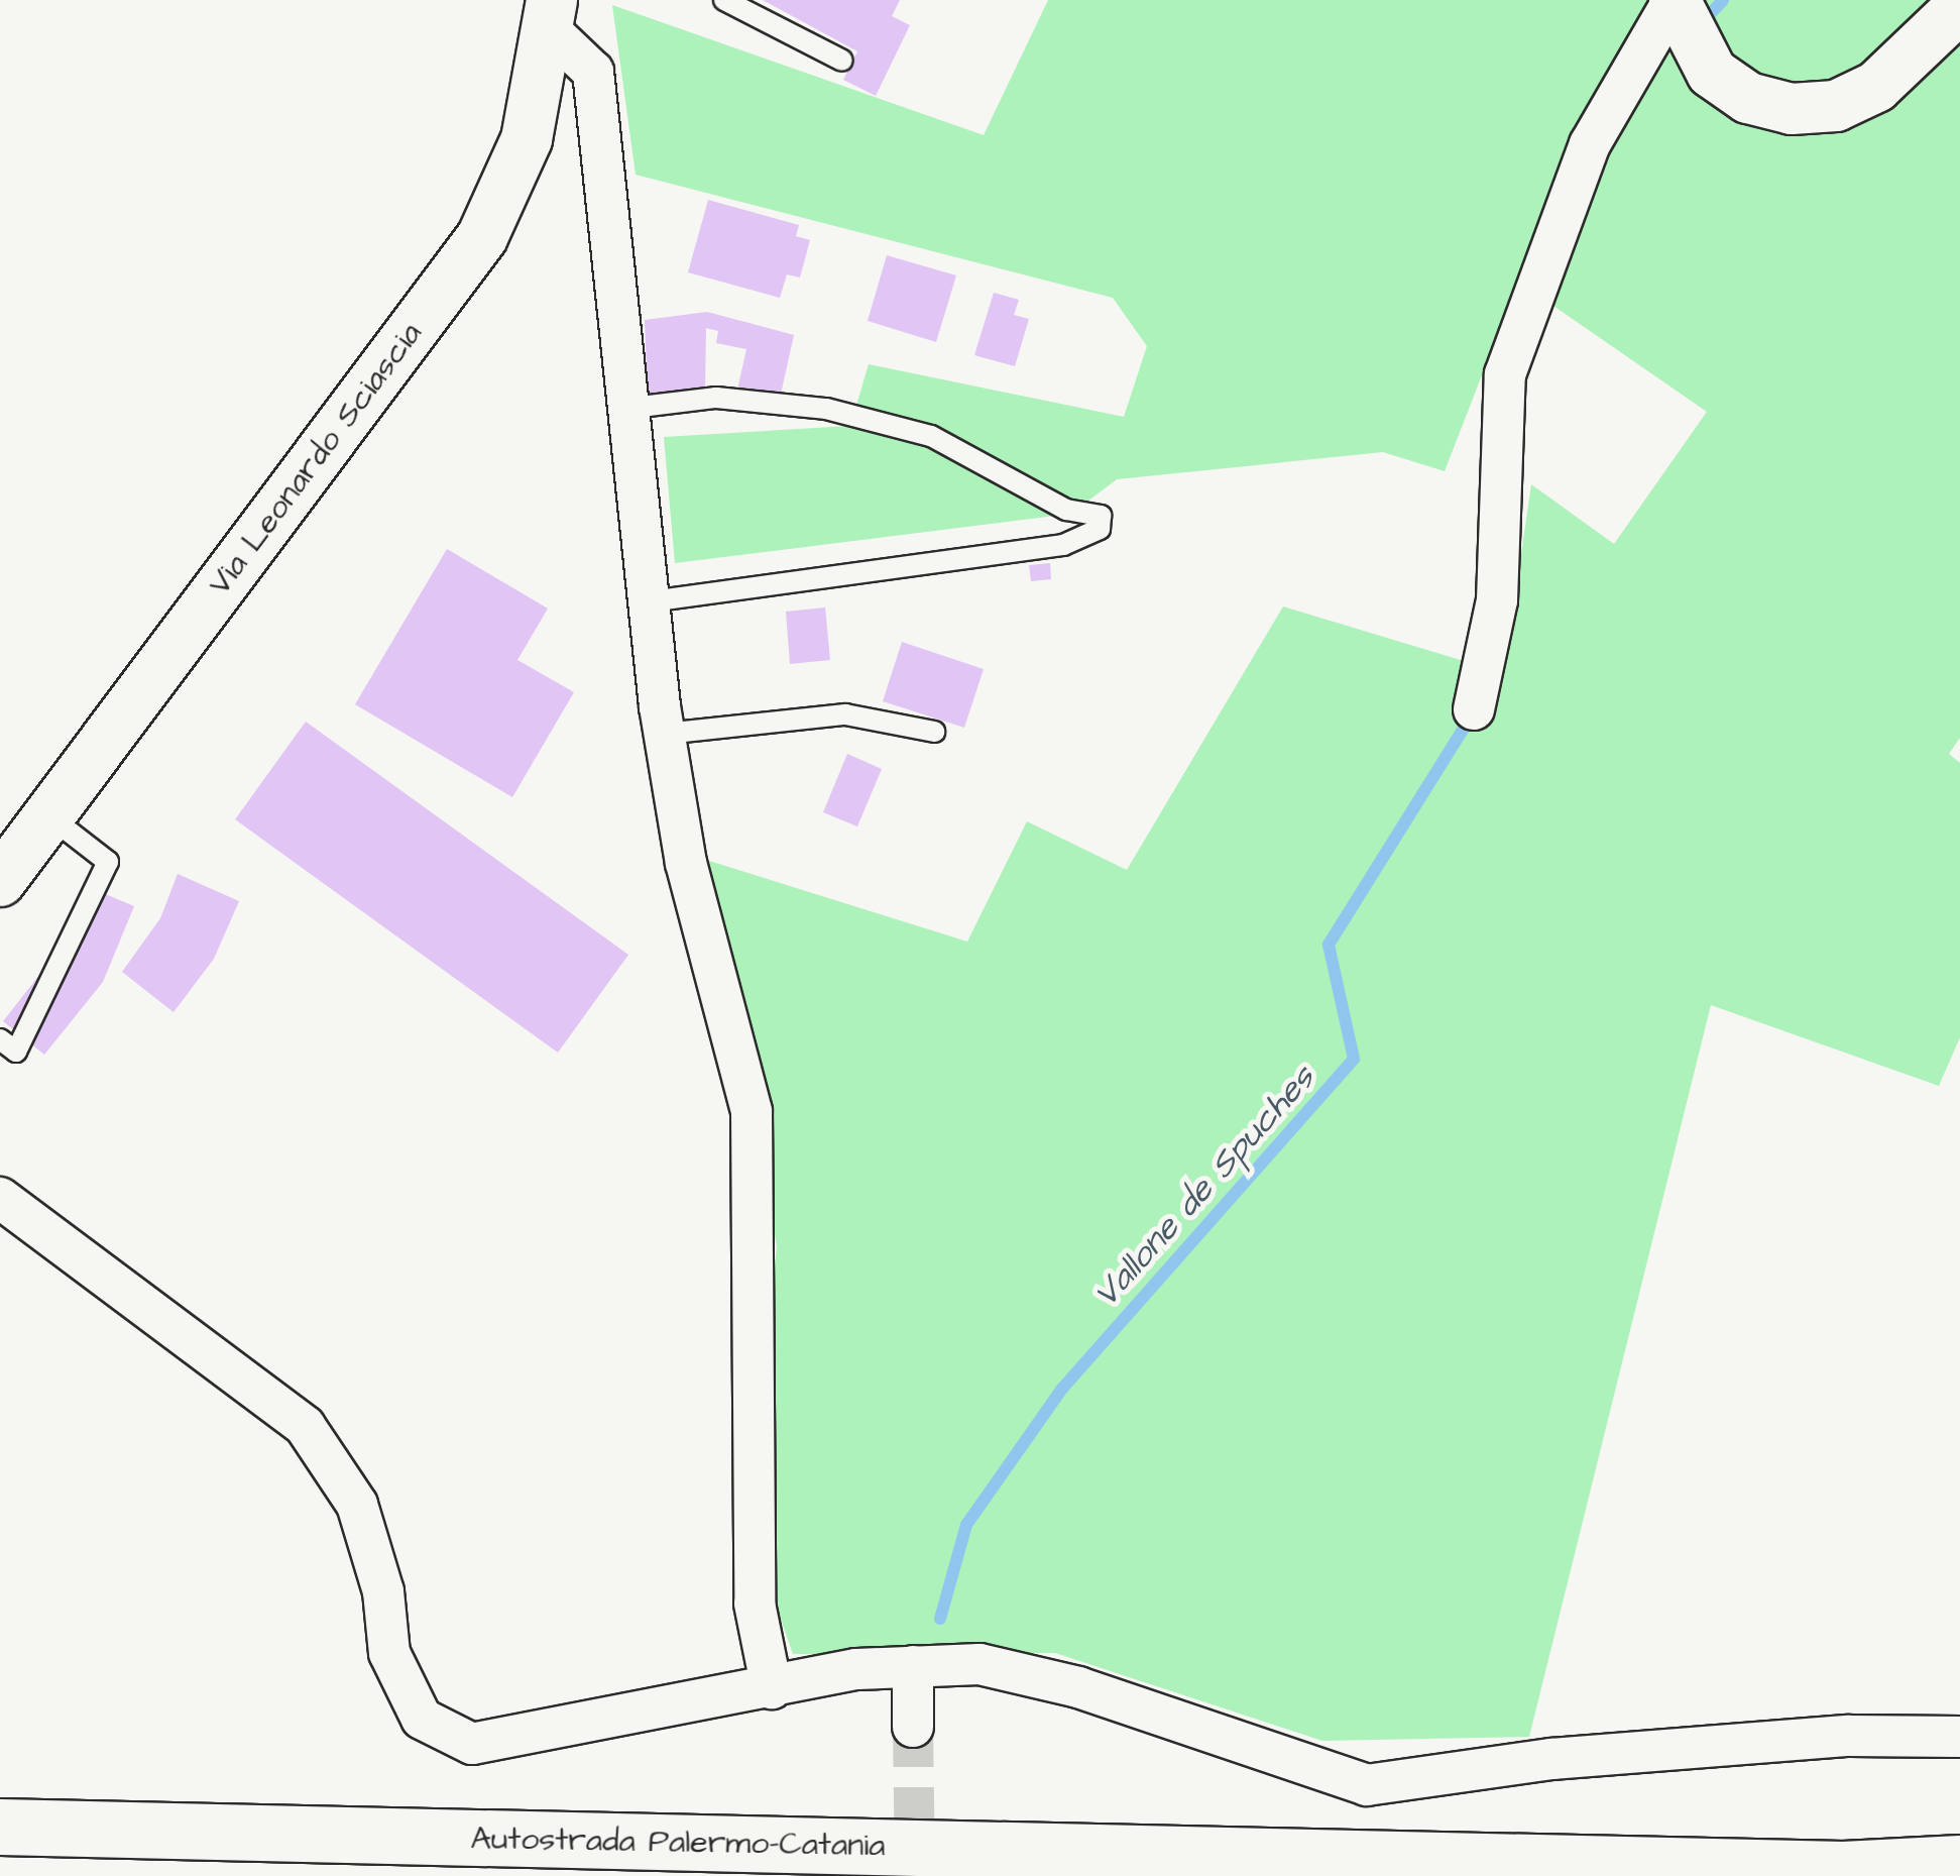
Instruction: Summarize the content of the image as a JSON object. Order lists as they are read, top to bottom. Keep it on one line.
{"streets":{"highway":["Autostrada Palermo-Catania"],"street":["Via Leonardo Sciascia"]},"water":["Vallone de Spuches"]}
